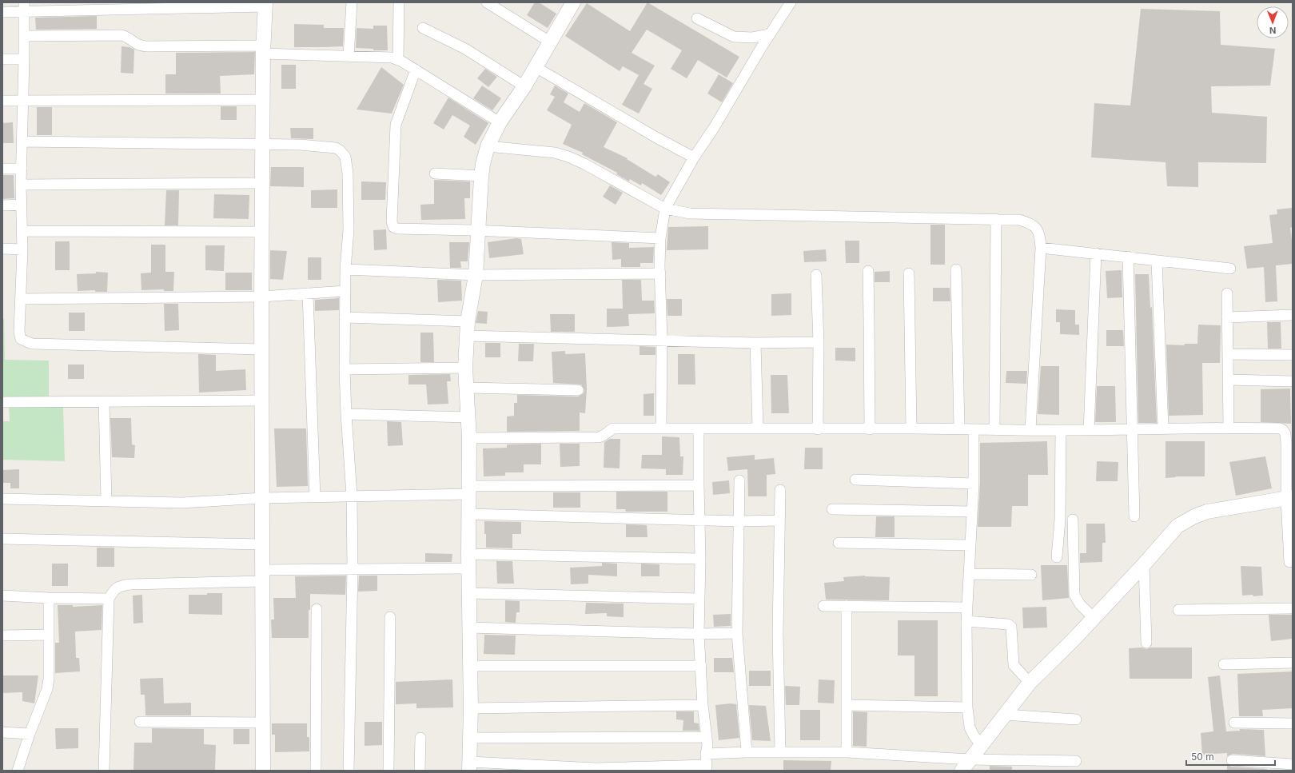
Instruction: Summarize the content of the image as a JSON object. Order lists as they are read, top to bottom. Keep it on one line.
{"scale_bar":"50 m","north":"bottom"}
